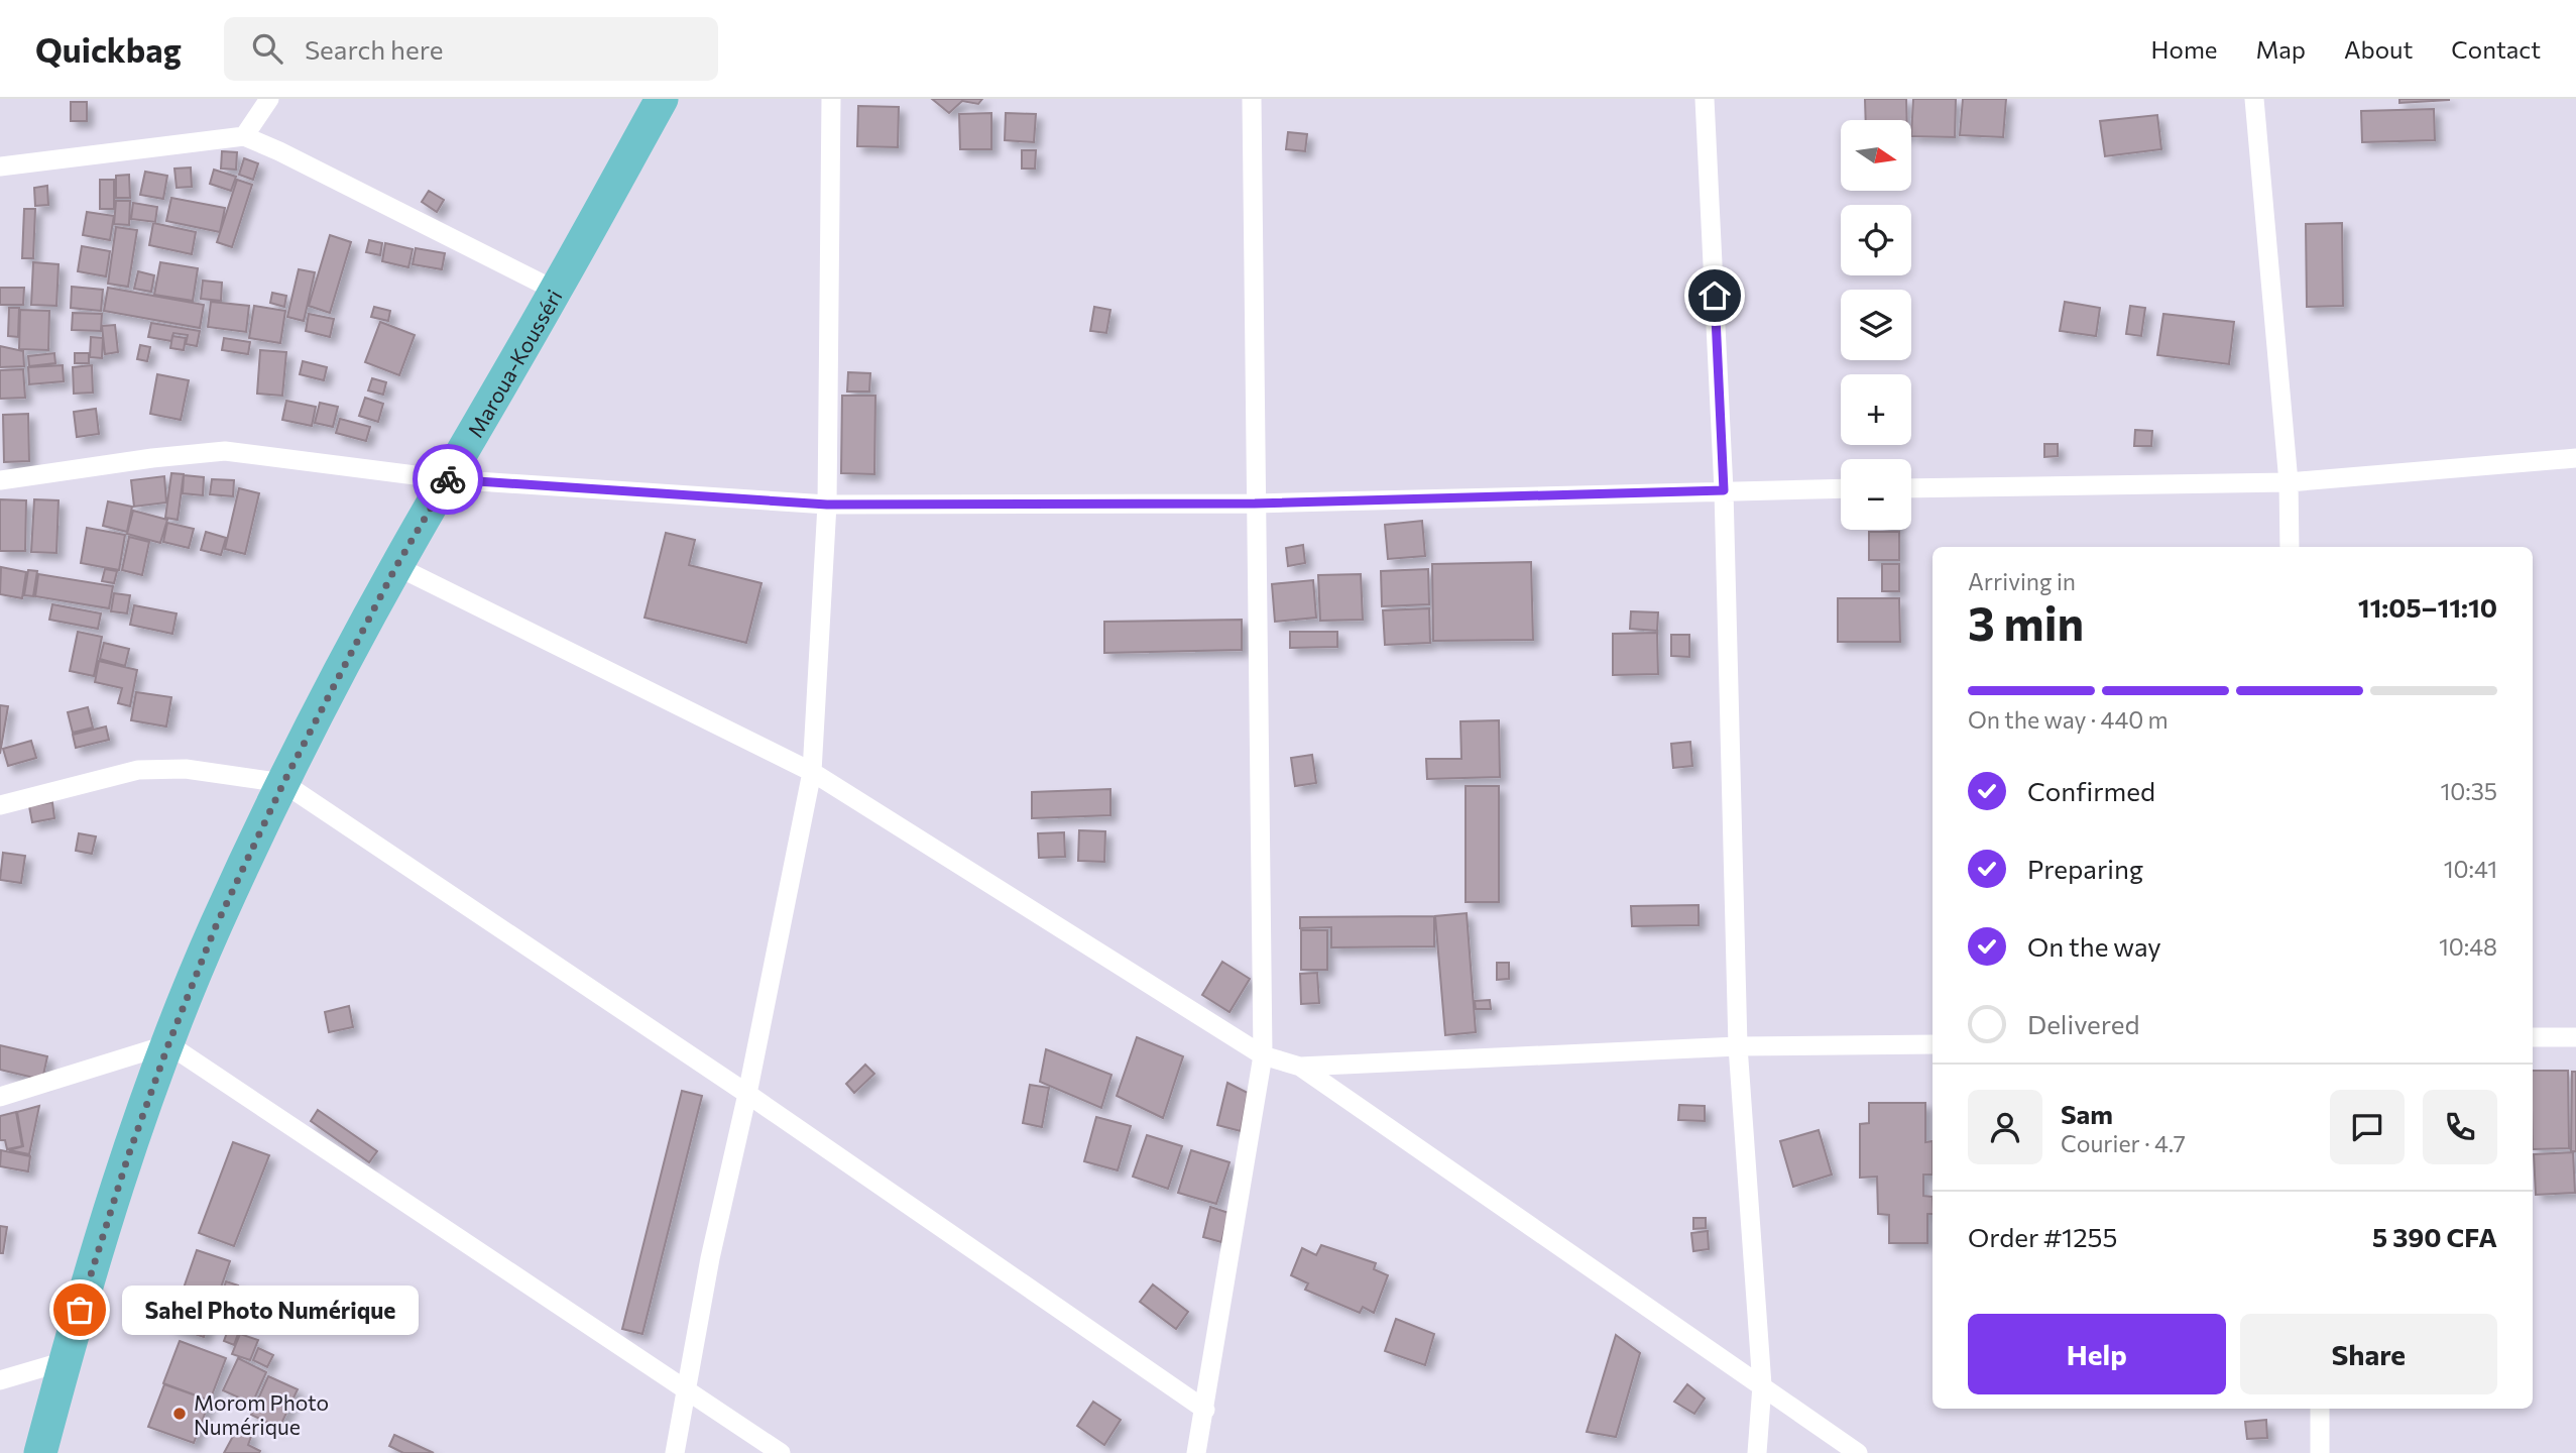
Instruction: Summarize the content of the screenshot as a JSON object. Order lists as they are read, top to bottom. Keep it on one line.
{"streets":{"highway":["Maroua-Kousséri"]},"places":["Sahel Photo Numérique","Morom Photo Numérique"],"north":"right","page":{"header":"Quickbag","search":"Search here","nav":["Home","Map","About","Contact"],"map_buttons":["+","−"],"heading":["3 min","Arriving in","11:05–11:10"],"panel":["Sam","Courier · 4.7","Order #1255","5 390 CFA"],"bar":"On the way · 440 m","list":[["Confirmed","10:35"],["Preparing","10:41"],["On the way","10:48"],"Delivered"],"bubble":"Sahel Photo Numérique","buttons":["Help","Share"]}}
